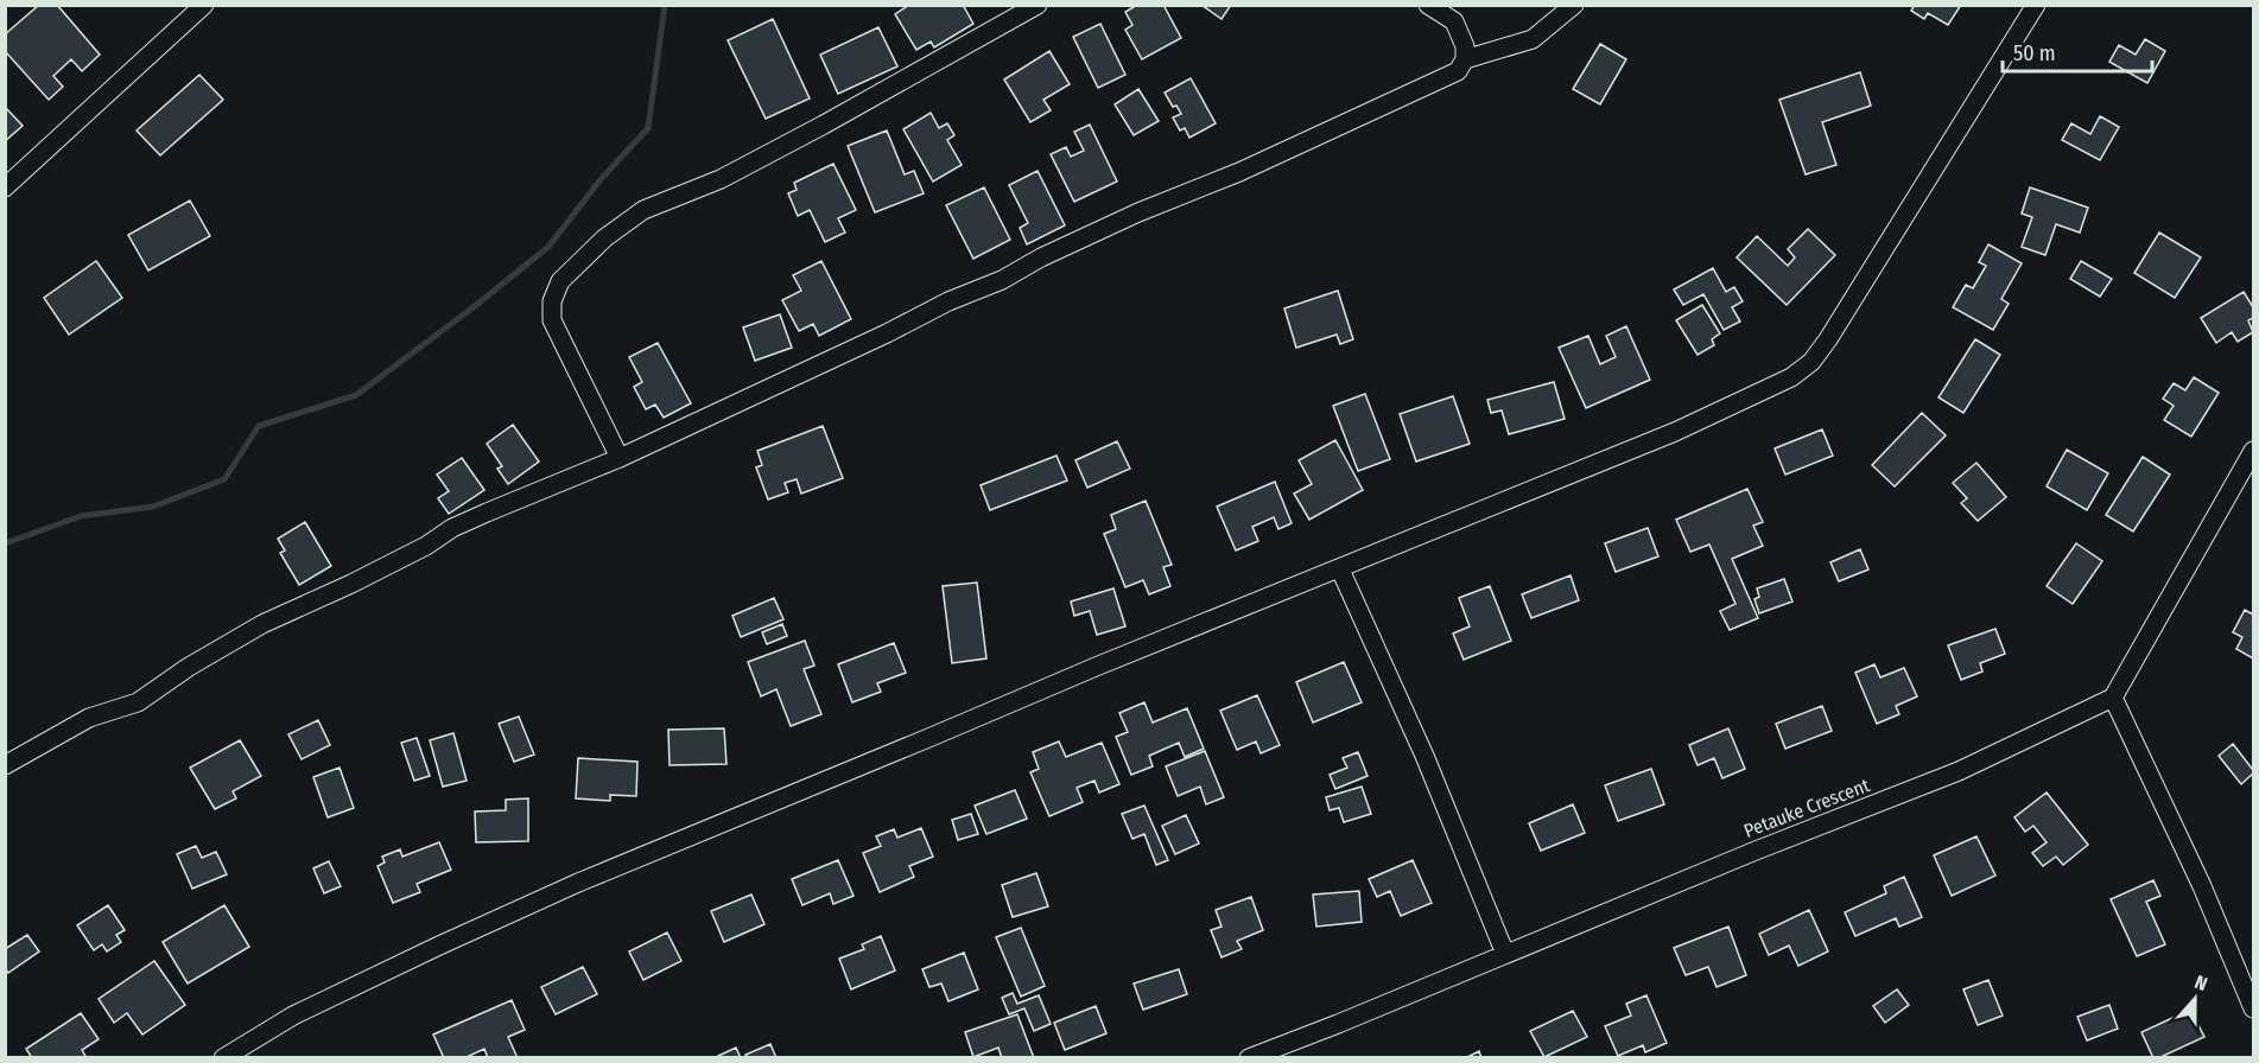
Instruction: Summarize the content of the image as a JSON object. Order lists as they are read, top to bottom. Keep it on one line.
{"streets":{"street":["Petauke Crescent"]},"scale_bar":"50 m","north":"top"}
